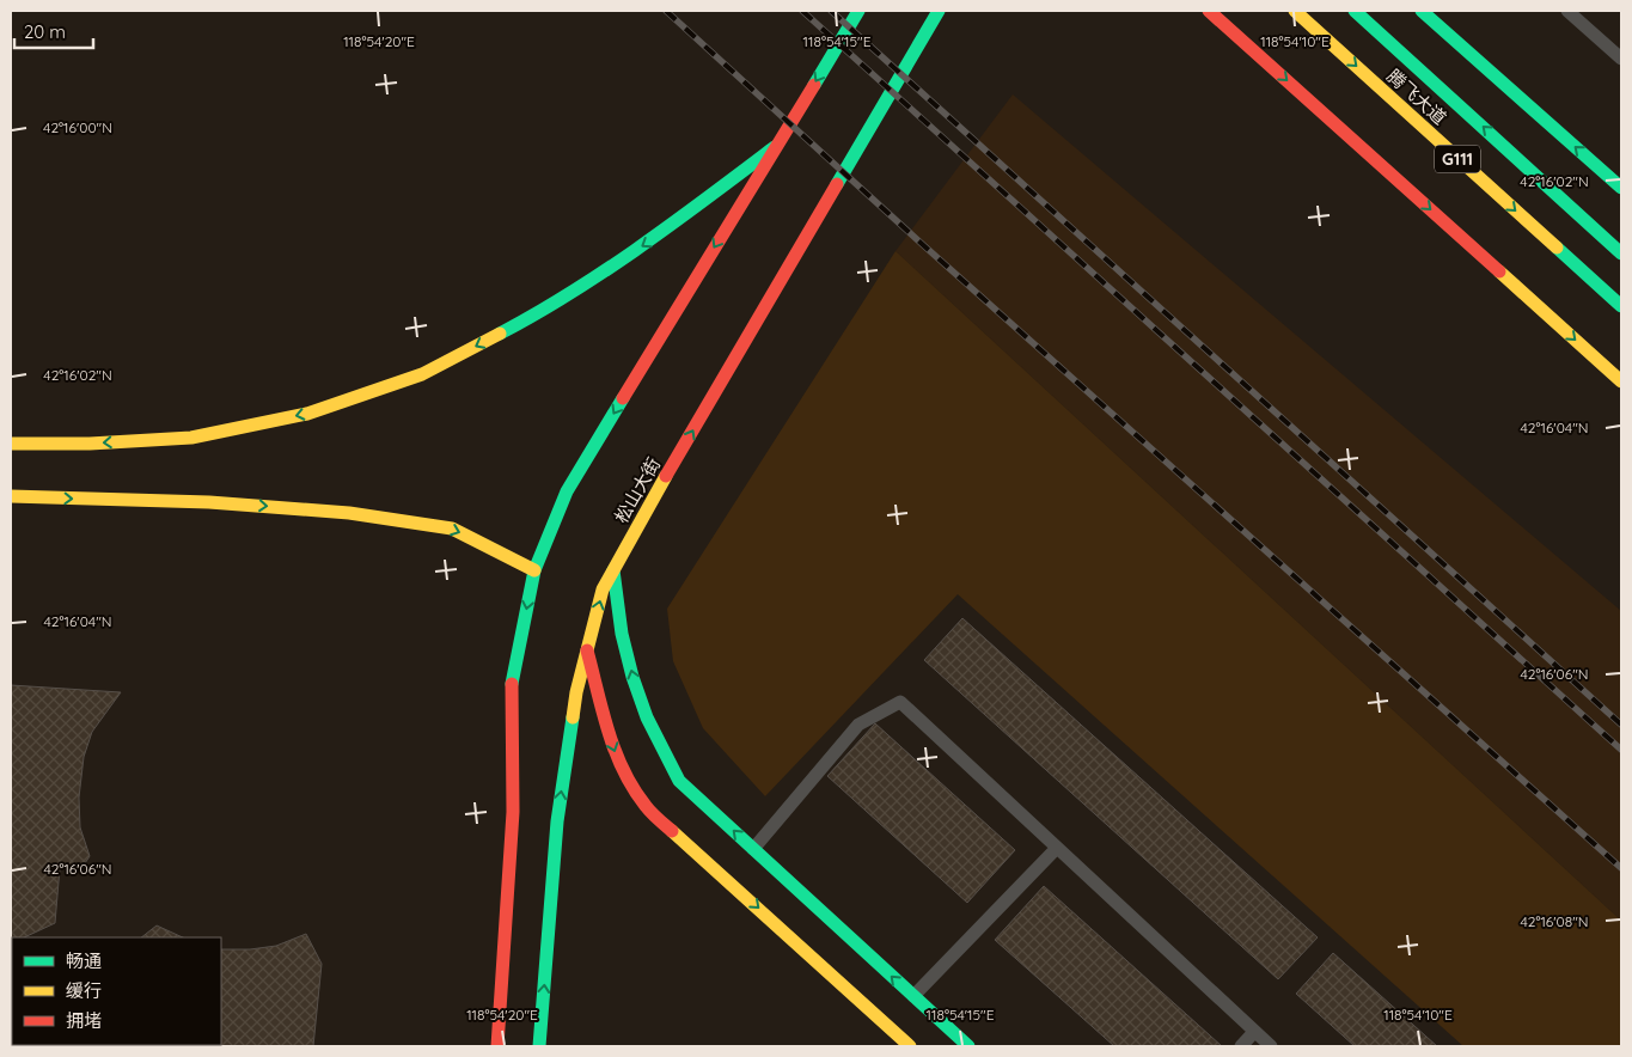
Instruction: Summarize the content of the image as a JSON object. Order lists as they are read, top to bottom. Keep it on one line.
{"streets":{"main road":["腾飞大道","G111","松山大街"]},"legend":["畅通","缓行","拥堵"],"scale_bar":"20 m","coordinates":["118°54'20\"E","118°54'15\"E","118°54'10\"E","42°16'00\"N","42°16'02\"N","42°16'04\"N","42°16'06\"N","42°16'08\"N"]}
